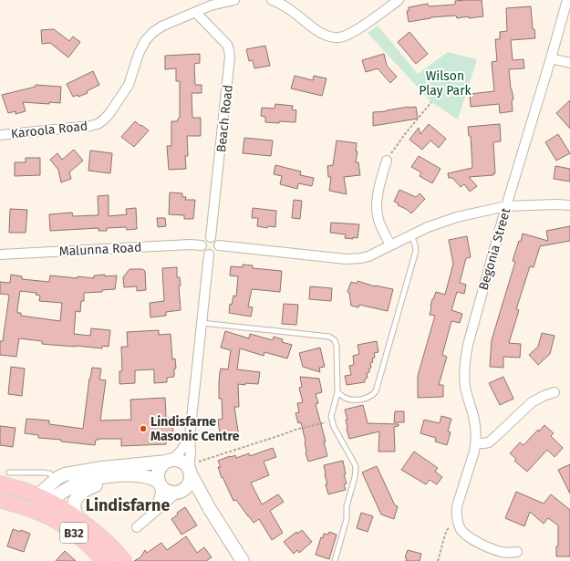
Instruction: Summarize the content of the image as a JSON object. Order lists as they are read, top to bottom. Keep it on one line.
{"streets":{"main road":["B32"],"street":["Beach Road","Karoola Road","Malunna Road","Begonia Street"]},"crossings":[["Beach Road","Karoola Road"],["Beach Road","Malunna Road"]],"districts":["Lindisfarne"],"parks":["Wilson Play Park"],"places":["Lindisfarne Masonic Centre"]}
